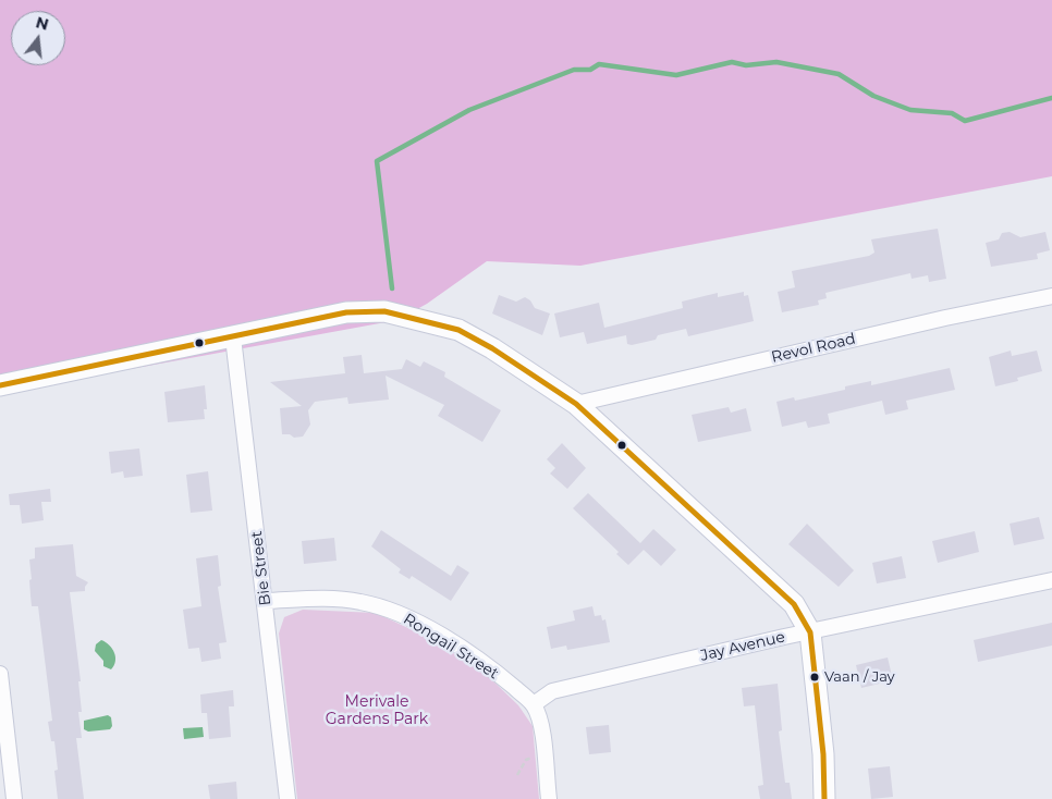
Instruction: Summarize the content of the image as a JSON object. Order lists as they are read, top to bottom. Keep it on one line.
{"streets":{"street":["Revol Road","Bie Street","Rongail Street","Jay Avenue"]},"crossings":[["Bie Street","Rongail Street"],["Rongail Street","Jay Avenue"]],"parks":["Merivale Gardens Park"],"places":["Vaan / Jay"],"north":"top"}
